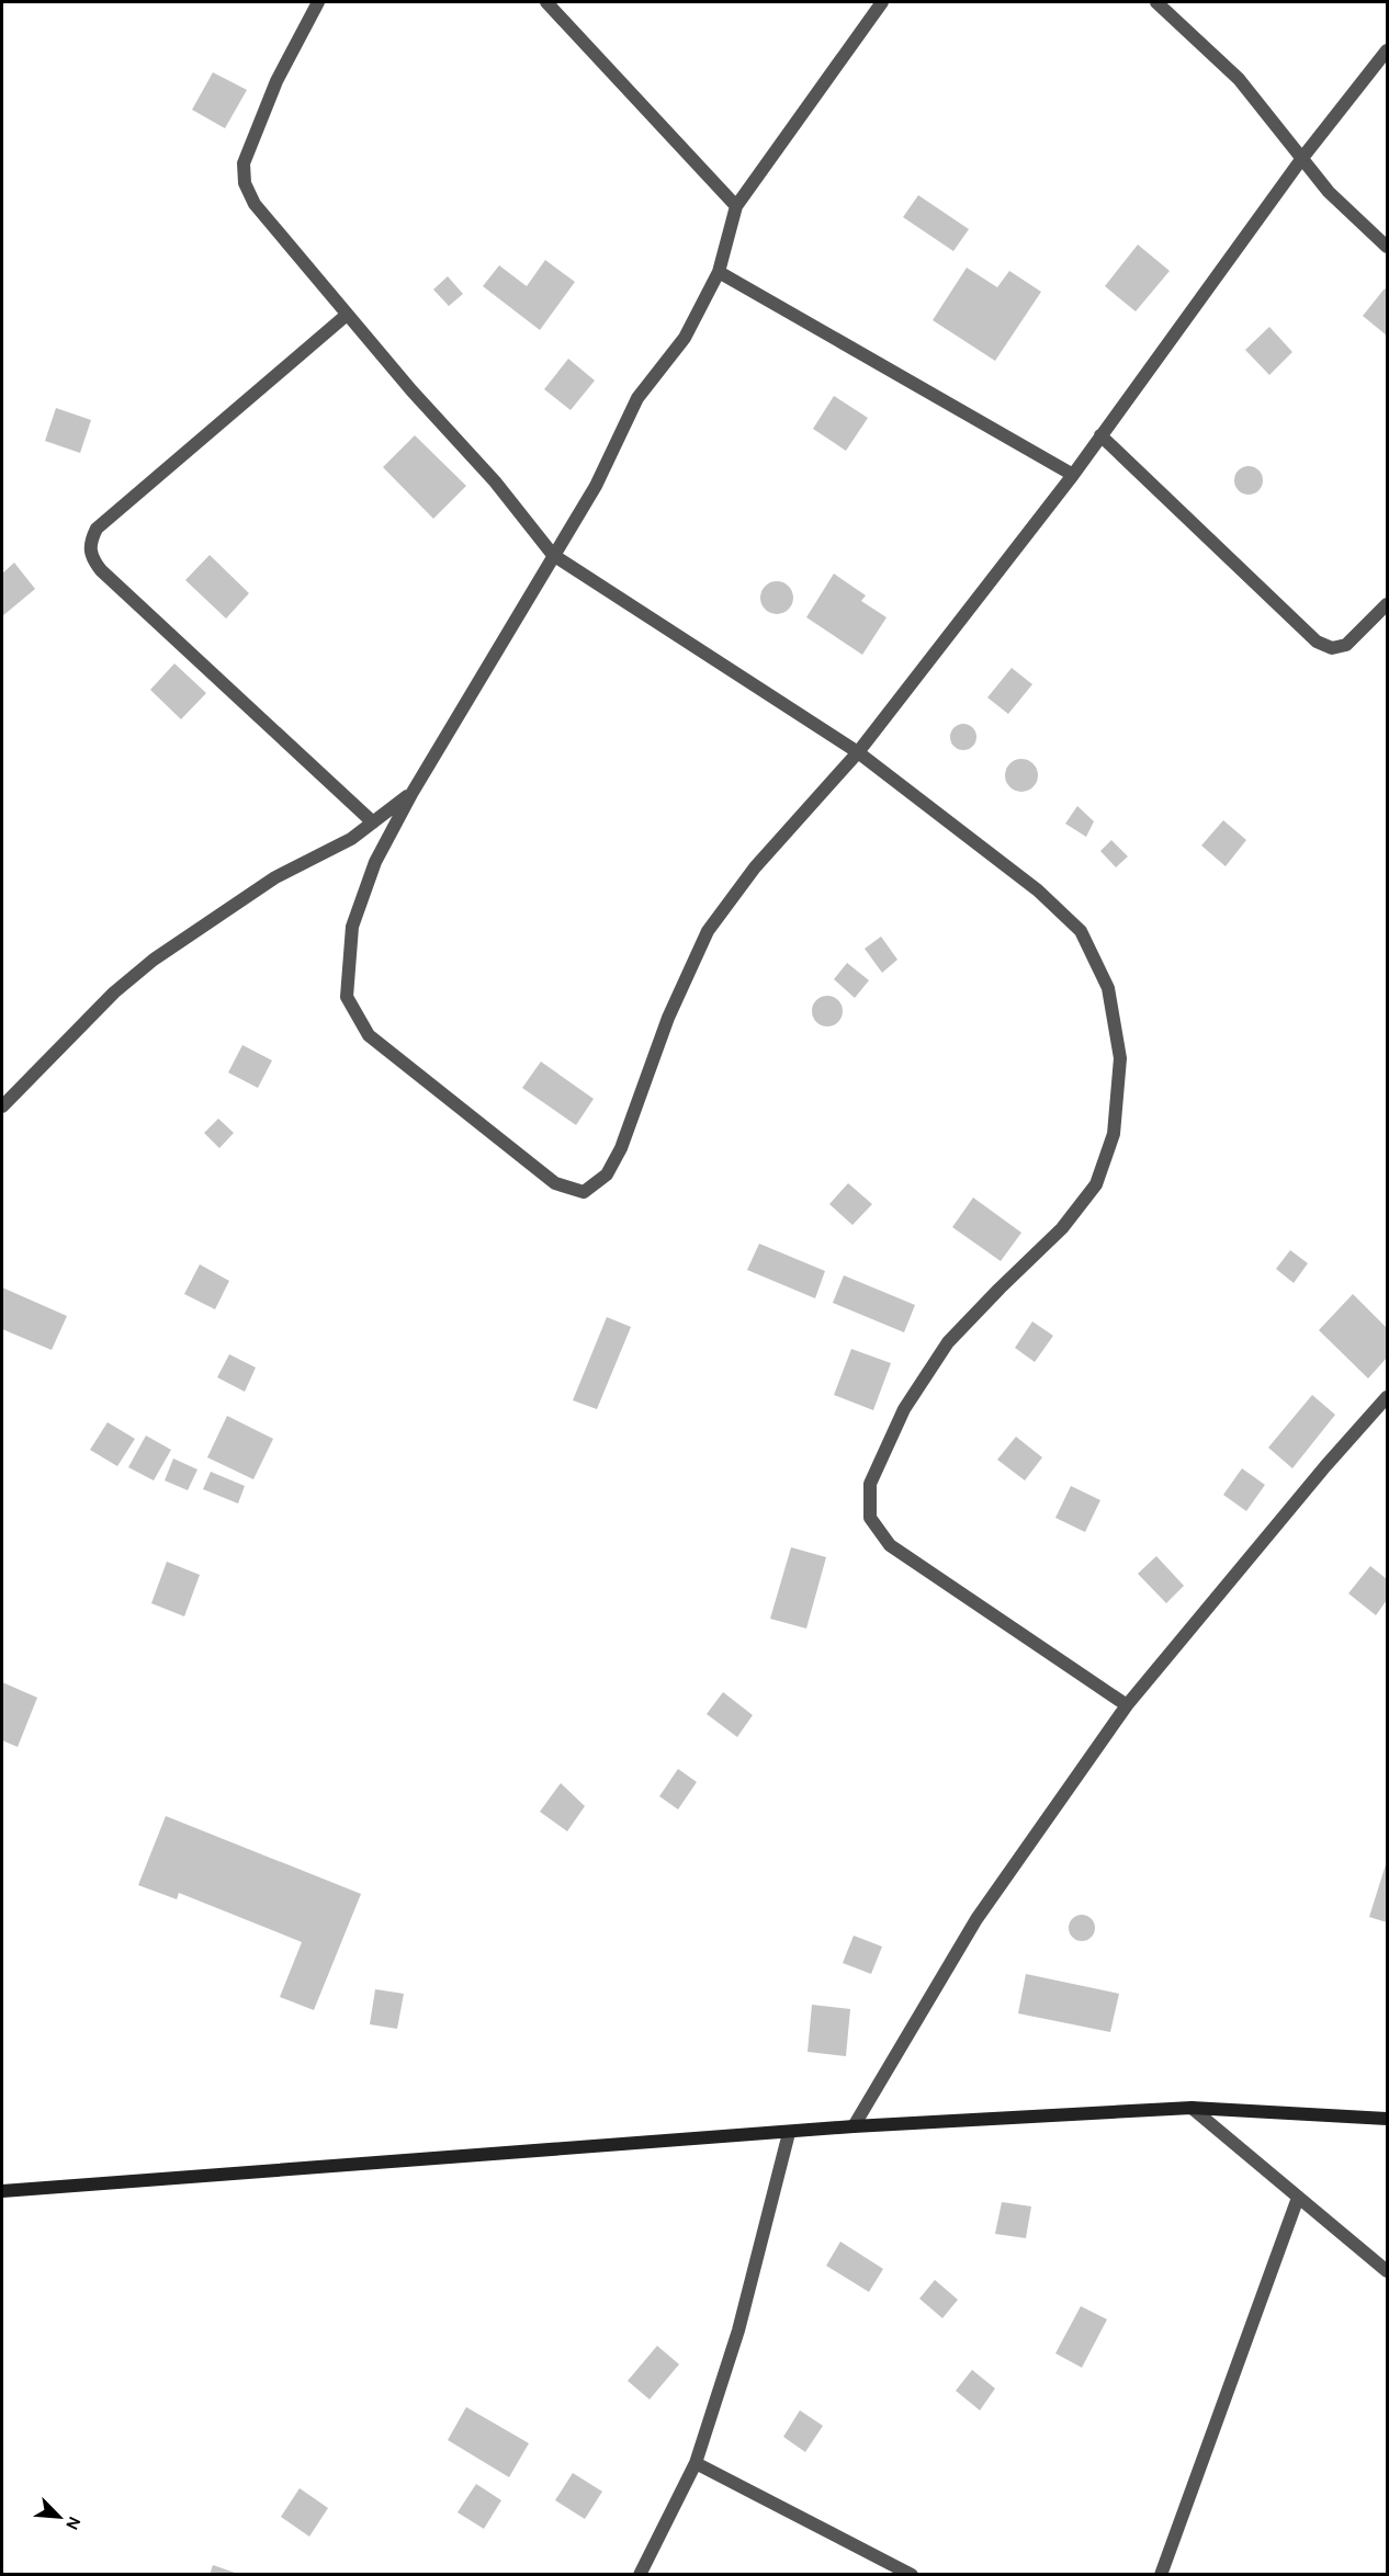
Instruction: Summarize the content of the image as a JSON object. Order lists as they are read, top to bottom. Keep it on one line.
{"north":"bottom right"}
